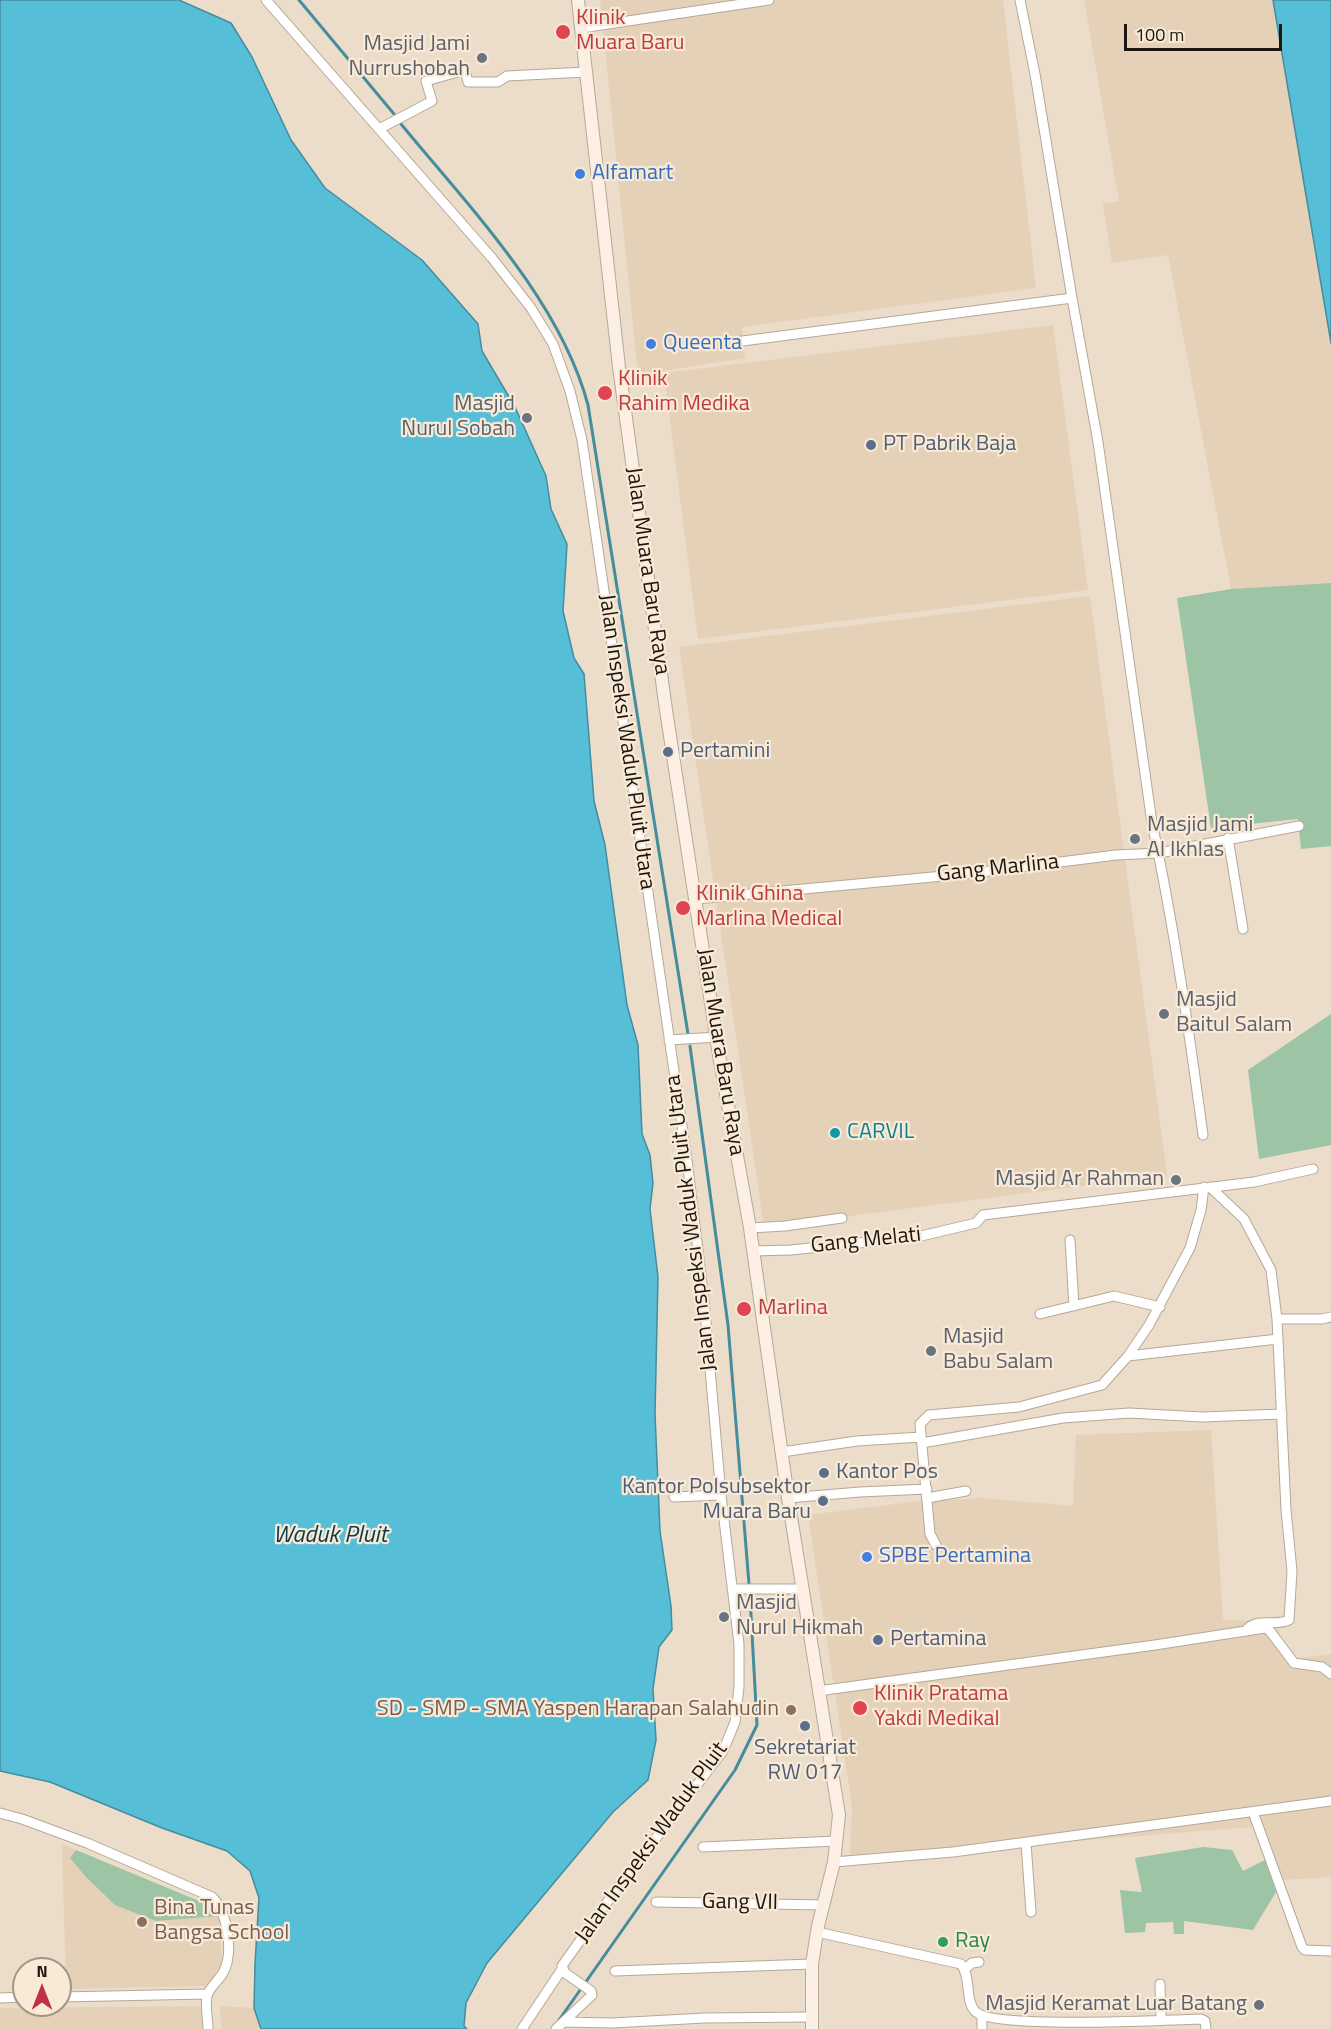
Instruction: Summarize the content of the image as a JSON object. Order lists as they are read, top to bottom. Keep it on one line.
{"streets":{"street":["Jalan Muara Baru Raya","Jalan Inspeksi Waduk Pluit Utara","Gang Marlina","Gang Melati","Jalan Inspeksi Waduk Pluit","Gang VII"]},"crossings":[["Jalan Muara Baru Raya","Gang Marlina"],["Jalan Muara Baru Raya","Gang Melati"],["Jalan Muara Baru Raya","Gang VII"],["Jalan Inspeksi Waduk Pluit Utara","Jalan Inspeksi Waduk Pluit"]],"water":["Waduk Pluit"],"places":["Klinik Muara Baru","Masjid Jami Nurrushobah","Alfamart","Queenta","Klinik Rahim Medika","Masjid Nurul Sobah","PT Pabrik Baja","Pertamini","Masjid Jami Al Ikhlas","Klinik Ghina Marlina Medical","Masjid Baitul Salam","CARVIL","Masjid Ar Rahman","Marlina","Masjid Babu Salam","Kantor Pos","Kantor Polsubsektor Muara Baru","SPBE Pertamina","Masjid Nurul Hikmah","Pertamina","Klinik Pratama Yakdi Medikal","SD - SMP - SMA Yaspen Harapan Salahudin","Sekretariat RW 017","Bina Tunas Bangsa School","Ray","Masjid Keramat Luar Batang"],"scale_bar":"100 m","north":"top"}
